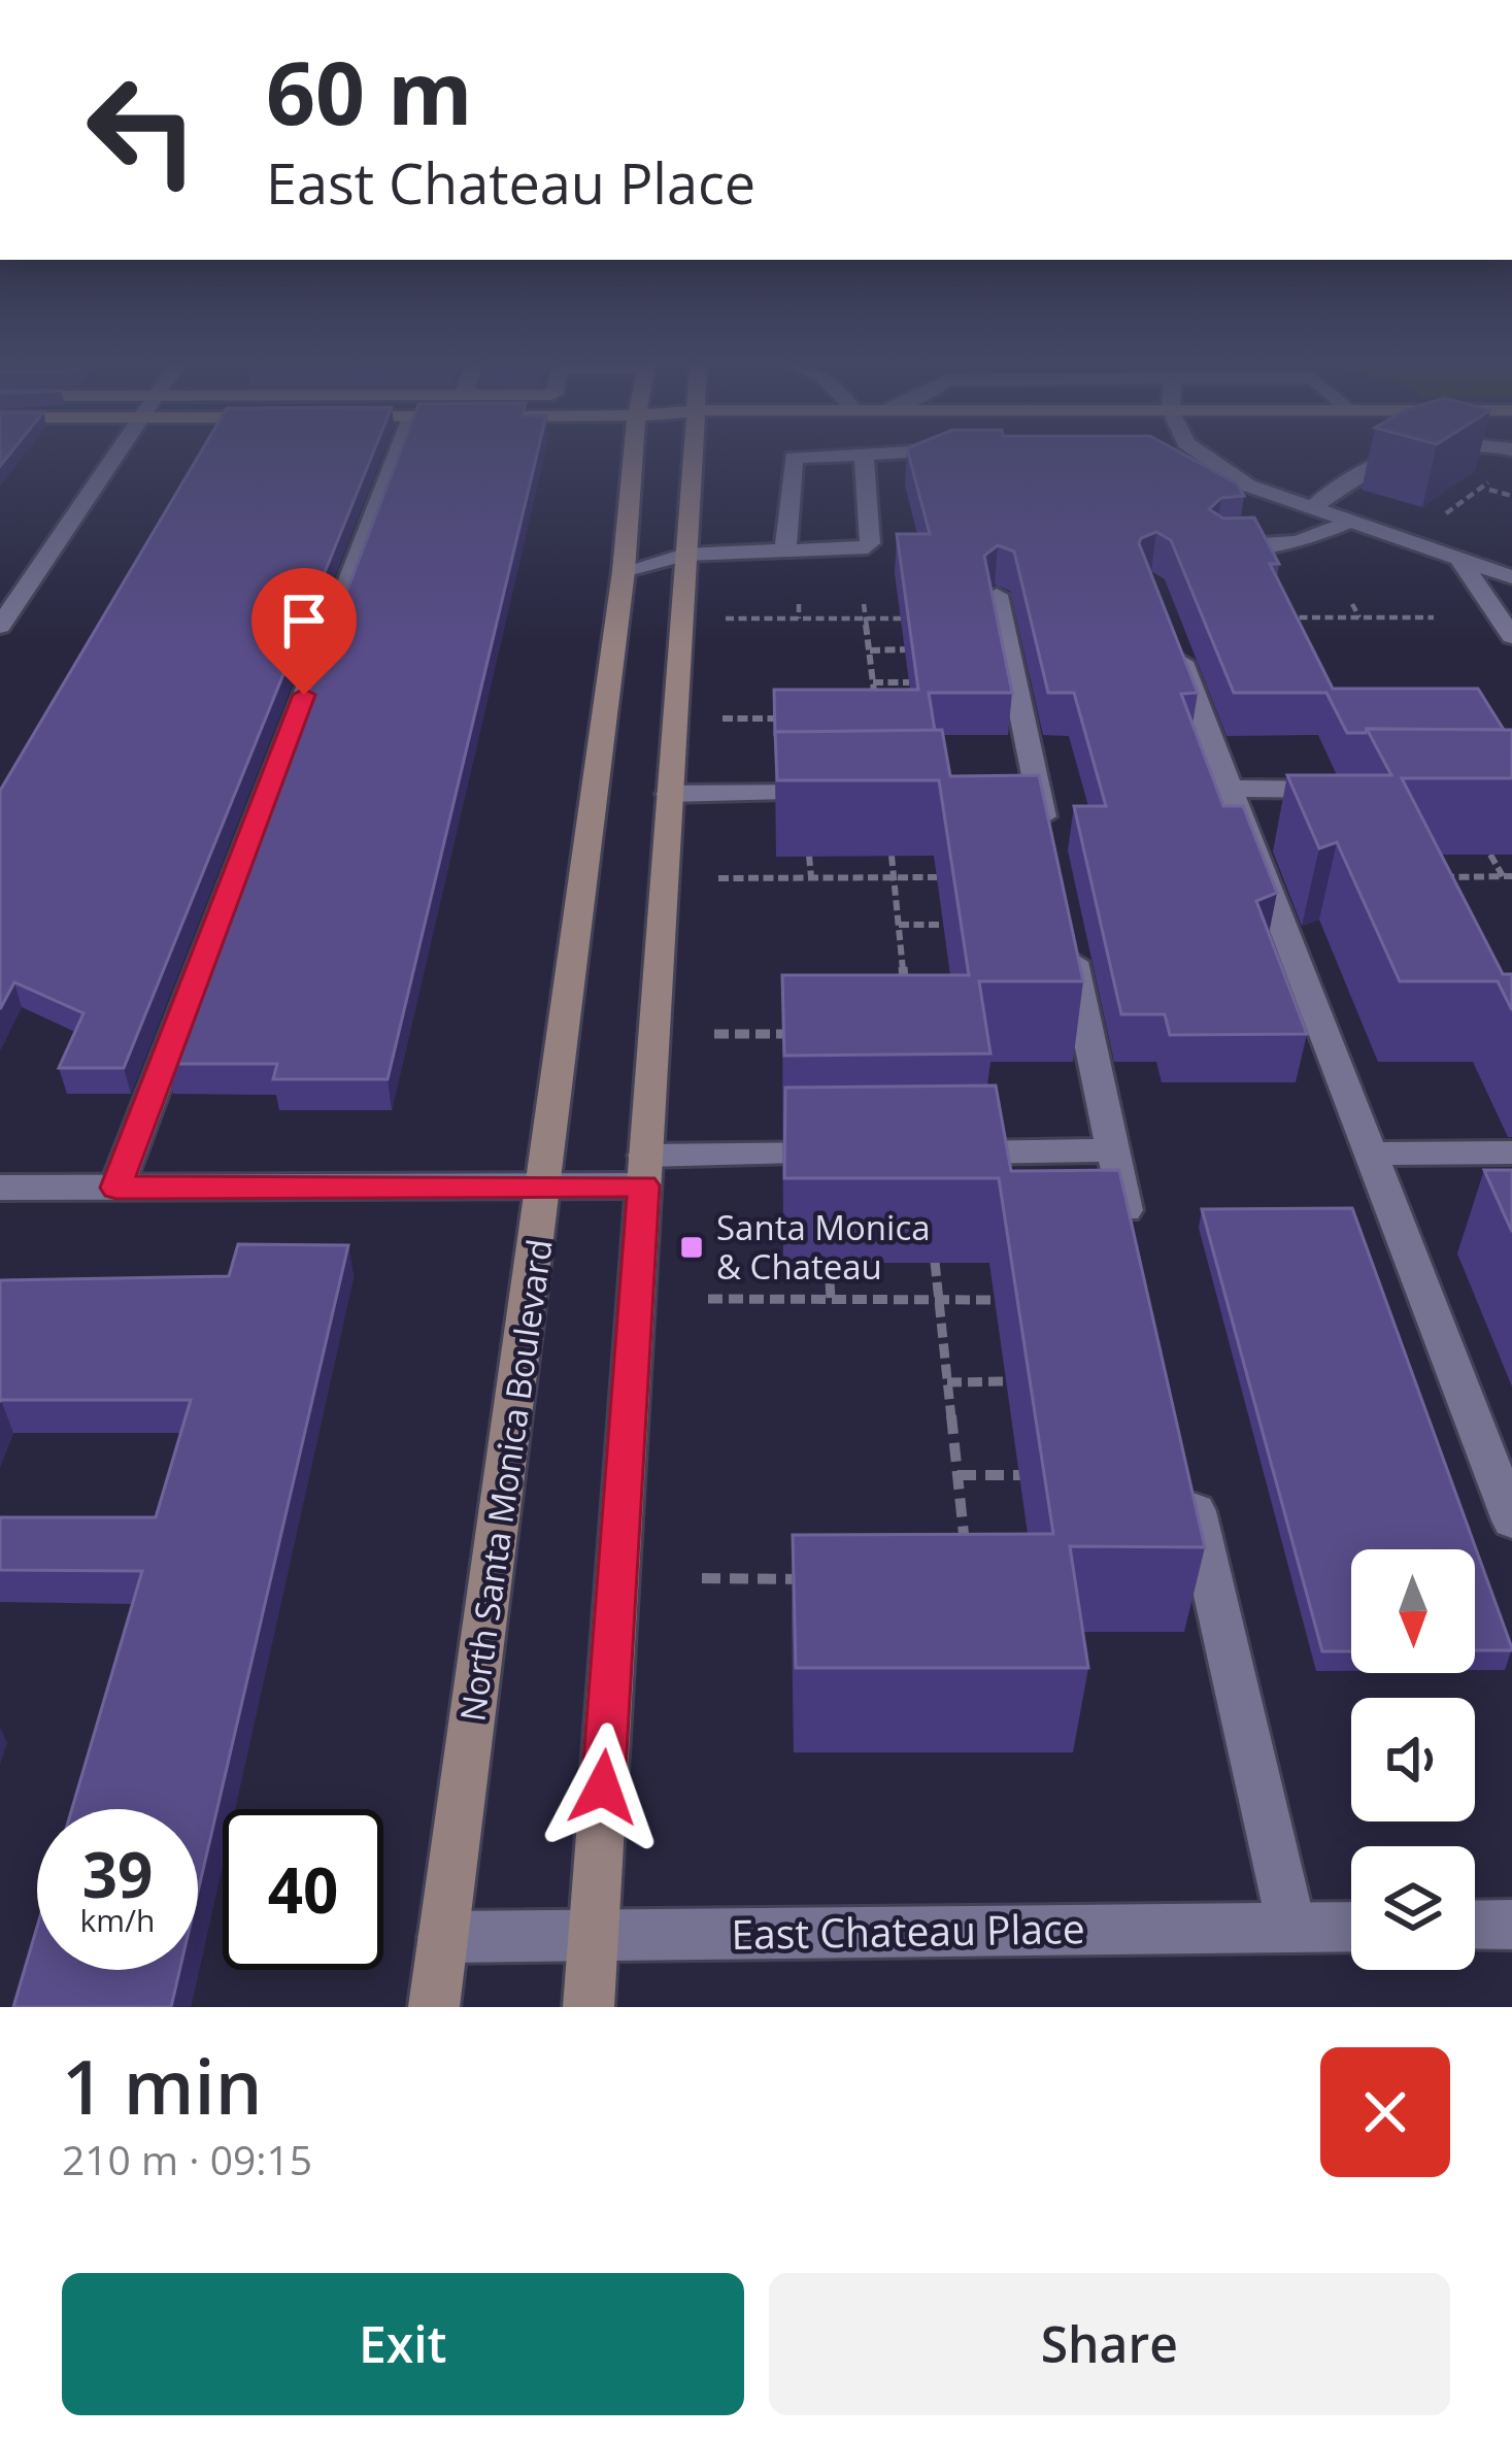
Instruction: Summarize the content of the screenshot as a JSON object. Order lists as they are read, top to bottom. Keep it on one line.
{"streets":{"street":["North Santa Monica Boulevard","East Chateau Place"]},"crossings":[["North Santa Monica Boulevard","East Chateau Place"]],"places":{"transit":["Santa Monica & Chateau"]},"north":"bottom","page":{"turn":["60 m","East Chateau Place"],"speed":"39 km/h","limit":"40","heading":["1 min","210 m · 09:15"],"buttons":["Exit","Share"]}}
